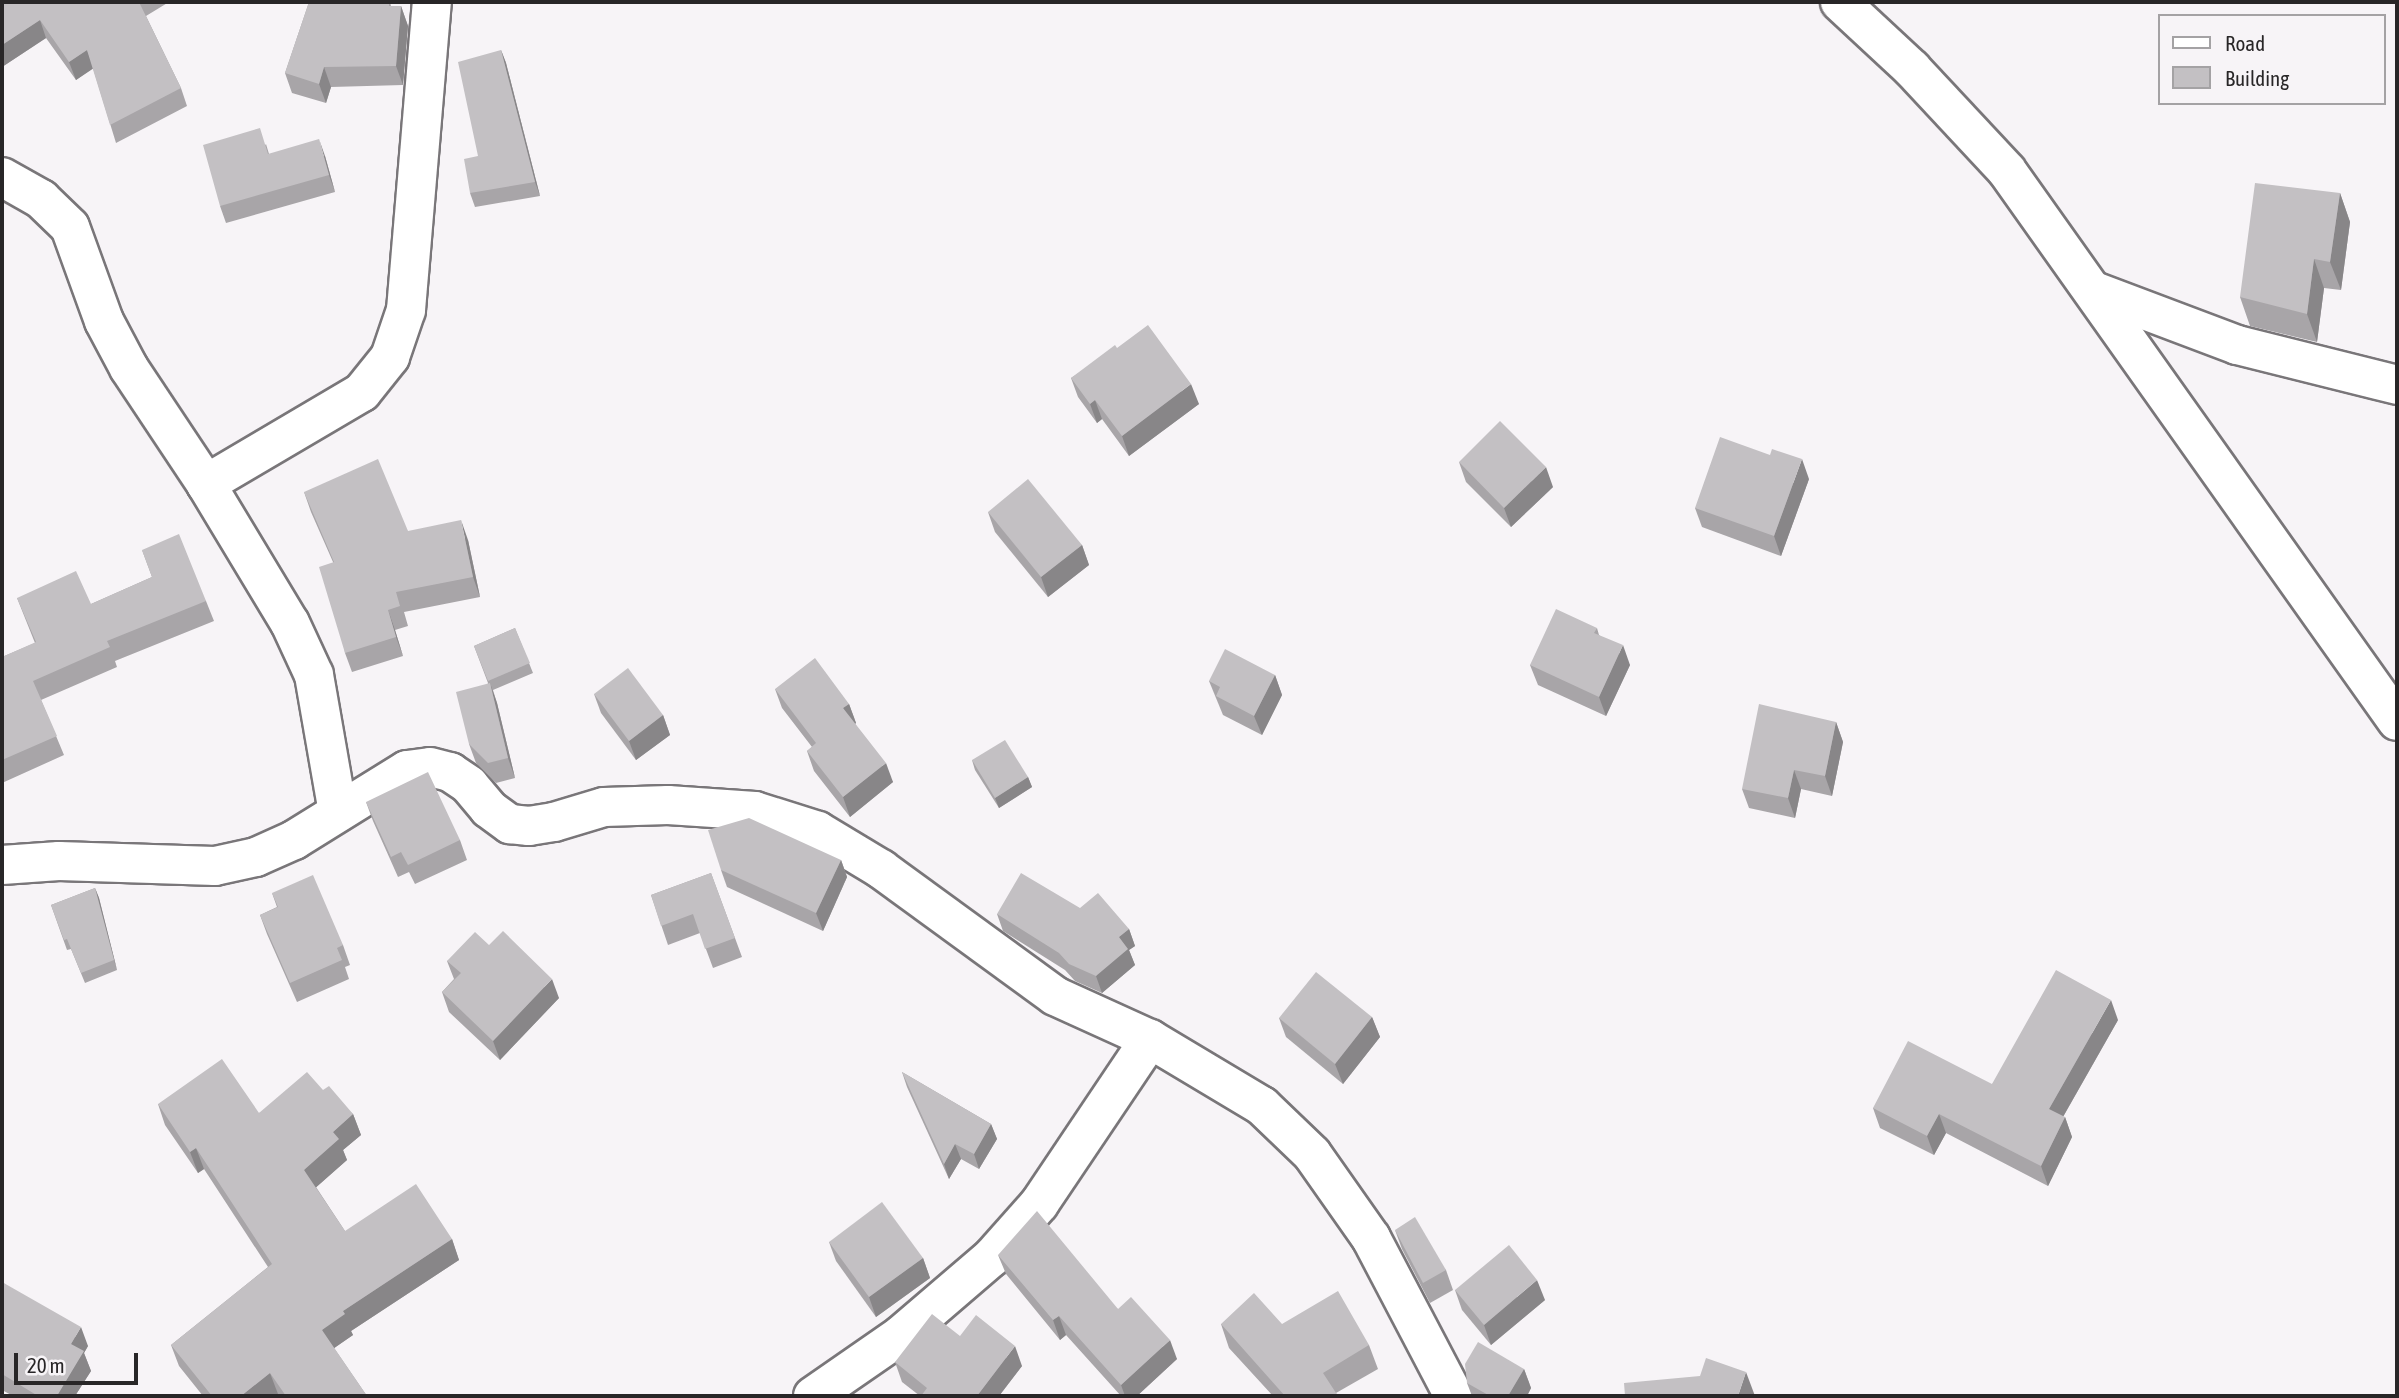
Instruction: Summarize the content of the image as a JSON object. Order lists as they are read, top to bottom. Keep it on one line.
{"legend":["Road","Building"],"scale_bar":"20 m"}
